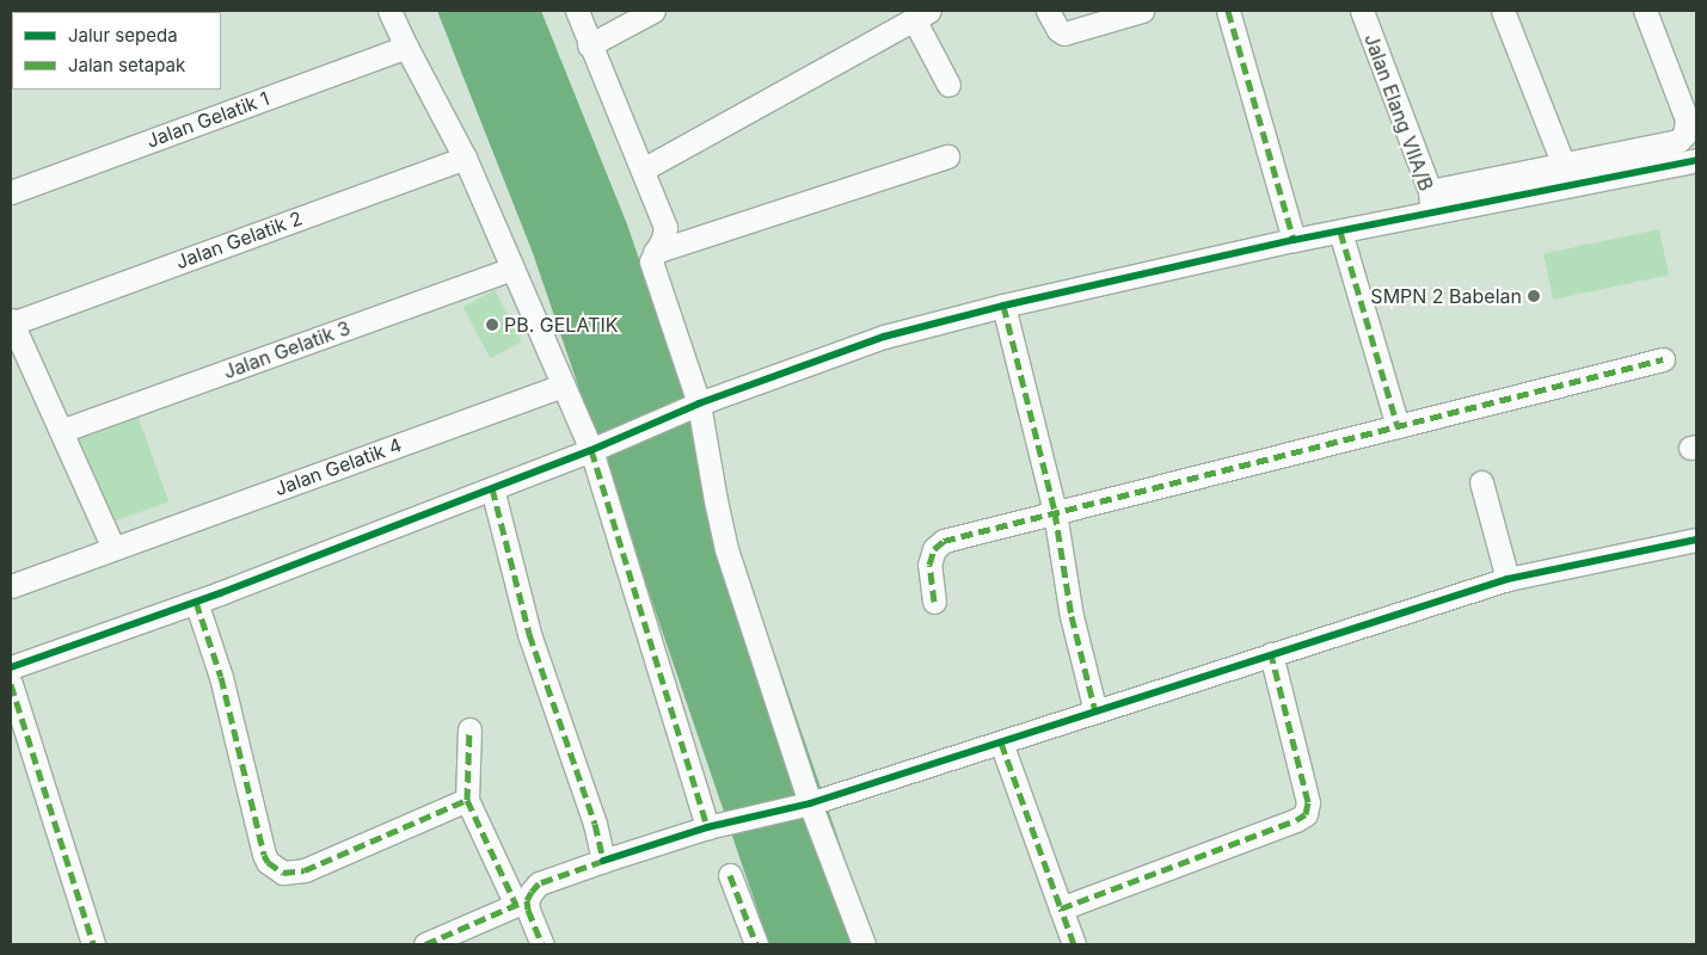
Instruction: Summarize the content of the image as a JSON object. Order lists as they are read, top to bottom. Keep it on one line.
{"streets":{"street":["Jalan Elang VIIA/B","Jalan Gelatik 1","Jalan Gelatik 2","Jalan Gelatik 3","Jalan Gelatik 4"]},"places":["SMPN 2 Babelan","PB. GELATIK"],"legend":["Jalur sepeda","Jalan setapak"]}
